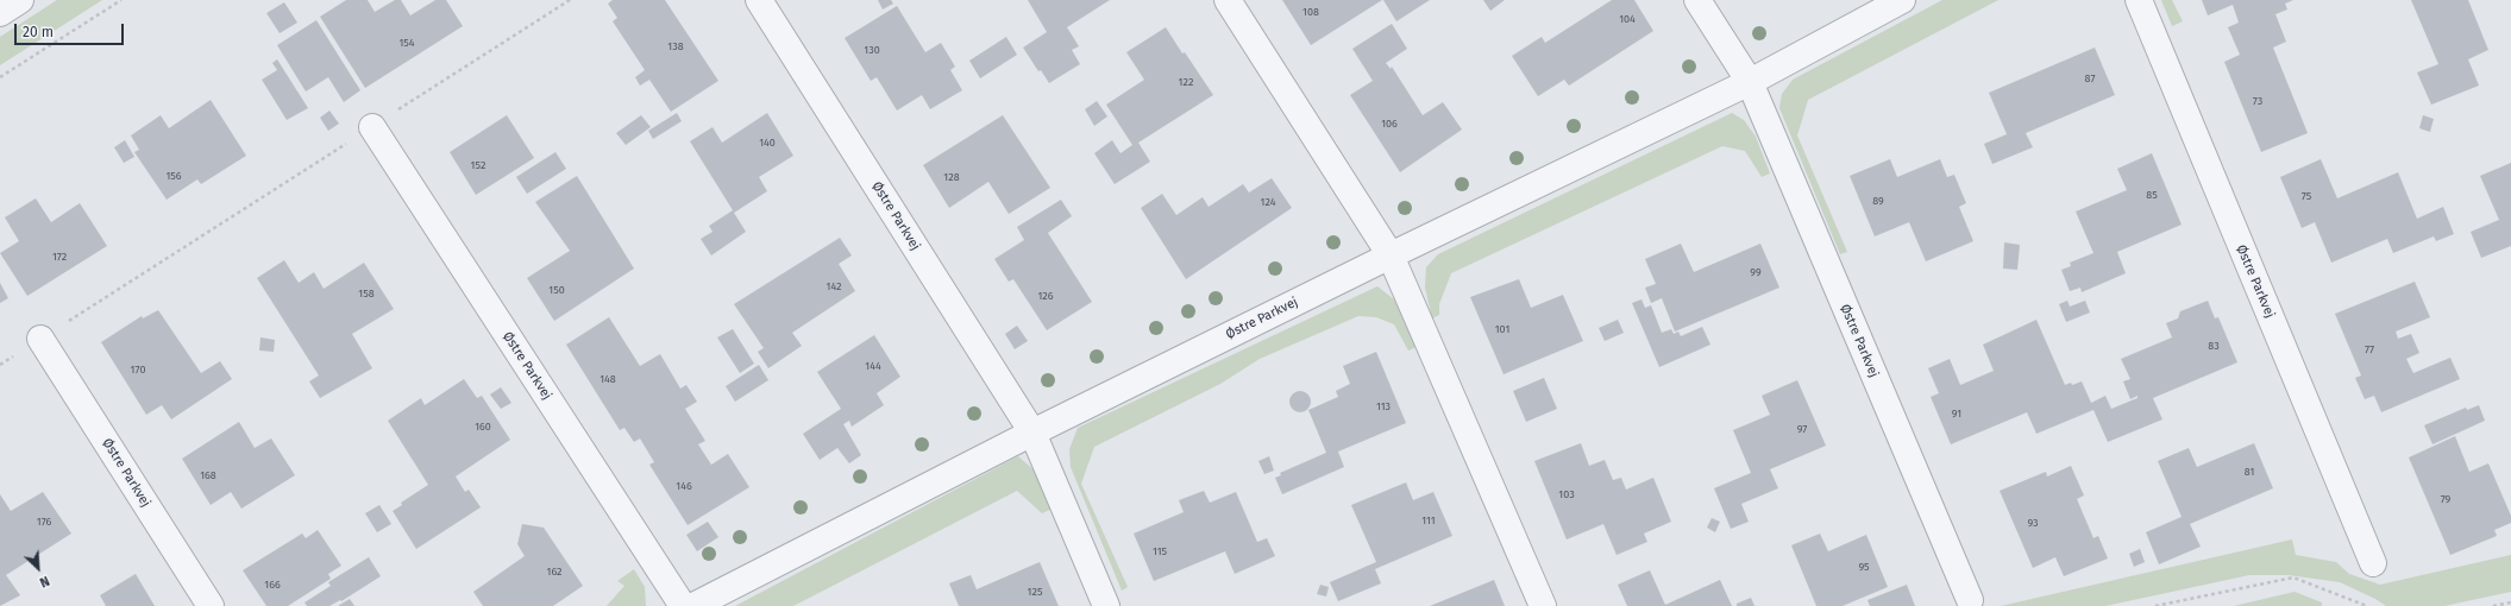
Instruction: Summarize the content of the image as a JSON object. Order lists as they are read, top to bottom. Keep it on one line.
{"streets":{"street":["Østre Parkvej"]},"house_numbers":["108","104","154","138","130","87","122","73","106","140","152","156","128","85","75","89","124","172","99","142","150","158","126","101","83","77","144","170","148","113","91","160","97","81","168","146","103","79","111","176","93","115","95","162","166","125"],"scale_bar":"20 m","north":"bottom right"}
